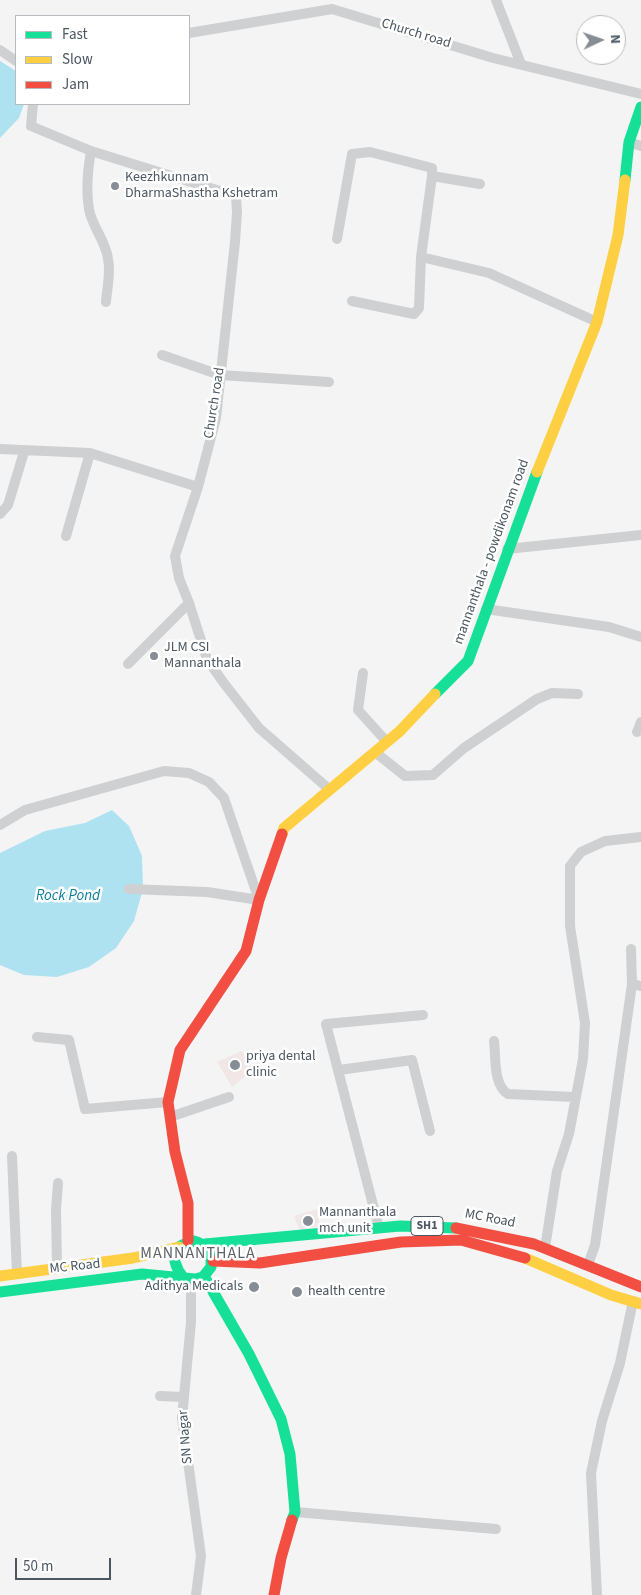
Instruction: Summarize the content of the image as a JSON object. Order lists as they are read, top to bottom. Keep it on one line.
{"streets":{"main road":["mannanthala - powdikonam road","MC Road","SH1"],"street":["Church road","SN Nagar"]},"crossings":[["Church road","mannanthala - powdikonam road"],["mannanthala - powdikonam road","MC Road"],["mannanthala - powdikonam road","SH1"],["mannanthala - powdikonam road","SN Nagar"],["MC Road","SH1"],["MC Road","SN Nagar"],["SH1","SN Nagar"]],"districts":["MANNANTHALA"],"water":["Rock Pond"],"places":["Keezhkunnam DharmaShastha Kshetram","JLM CSI Mannanthala","priya dental clinic","Mannanthala mch unit","Adithya Medicals","health centre"],"legend":["Fast","Slow","Jam"],"scale_bar":"50 m","north":"right"}
